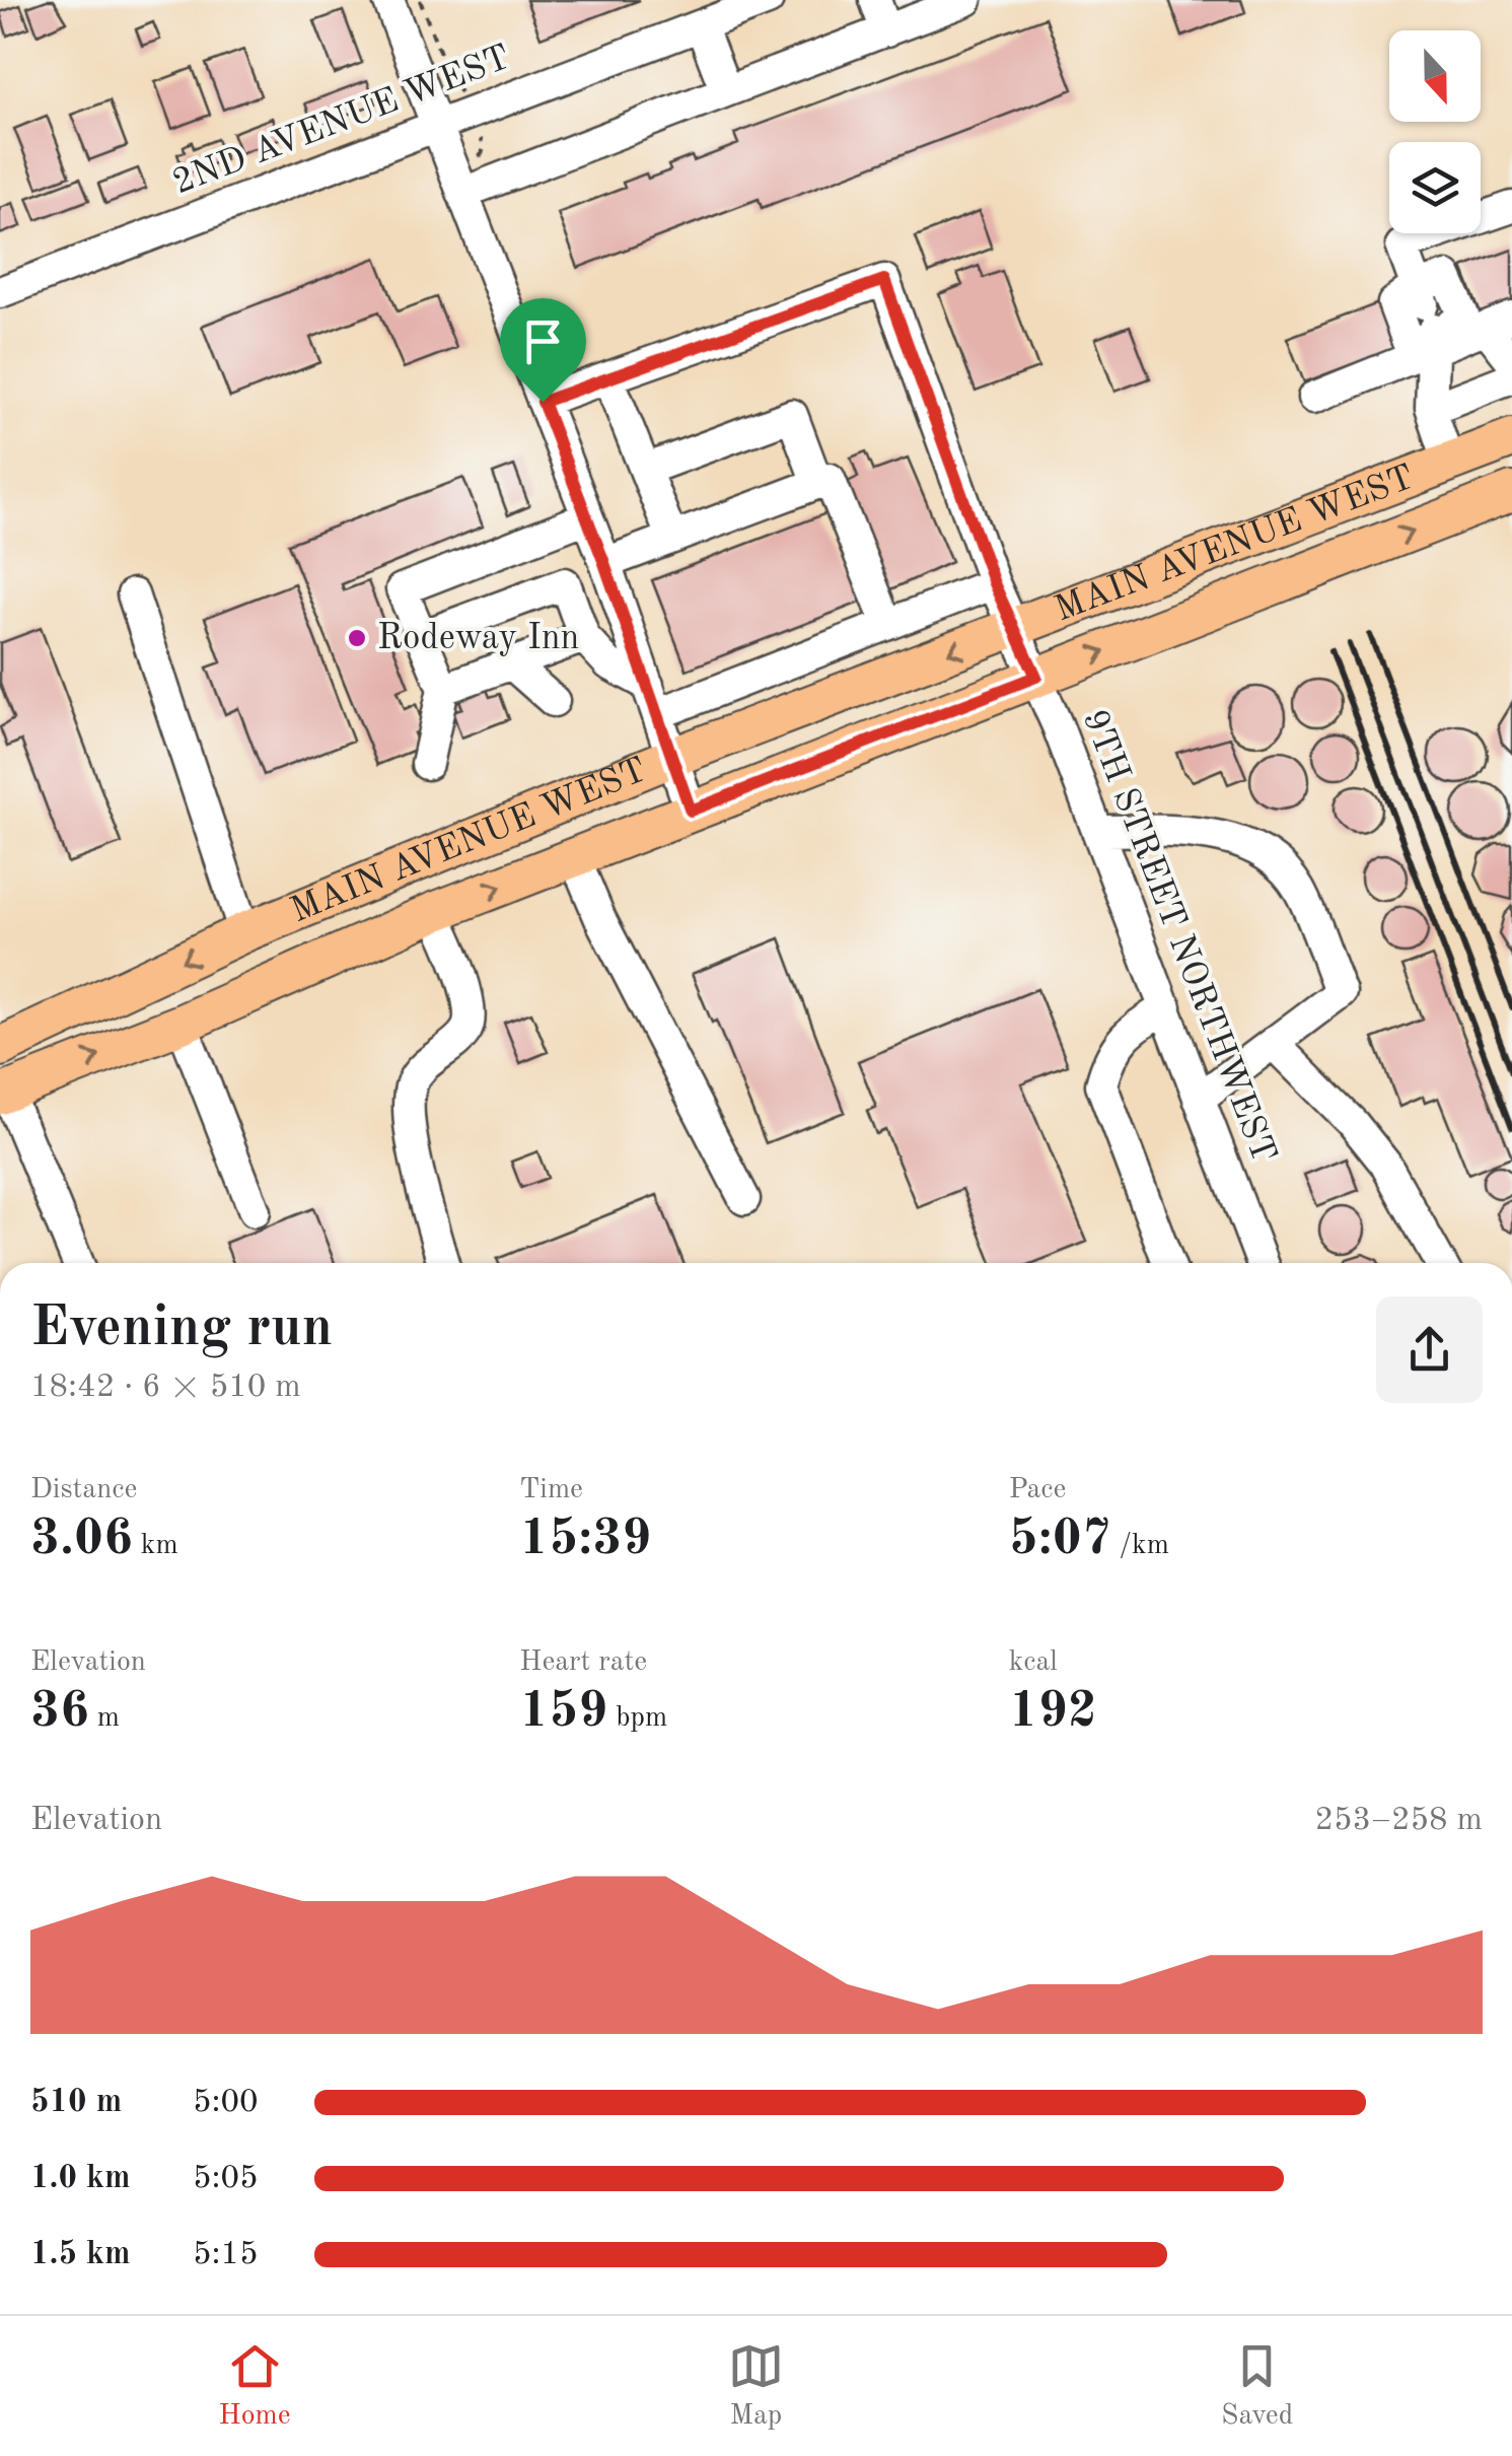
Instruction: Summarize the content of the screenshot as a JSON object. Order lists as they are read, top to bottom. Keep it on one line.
{"streets":{"main road":["MAIN AVENUE WEST"],"street":["2ND AVENUE WEST","9TH STREET NORTHWEST"]},"crossings":[["MAIN AVENUE WEST","9TH STREET NORTHWEST"]],"places":["Rodeway Inn"],"north":"bottom","page":{"heading":["Evening run","18:42 · 6 × 510 m"],"stats":[["Distance","3.06 km"],["Time","15:39"],["Pace","5:07 /km"],["Elevation","36 m"],["Heart rate","159 bpm"],["kcal","192"]],"chart":["Elevation","253–258 m"],"list":[{"name":"510 m","note":"5:00"},{"name":"1.0 km","note":"5:05"},{"name":"1.5 km","note":"5:15"}],"tabs":["Home","Map","Saved"]}}
